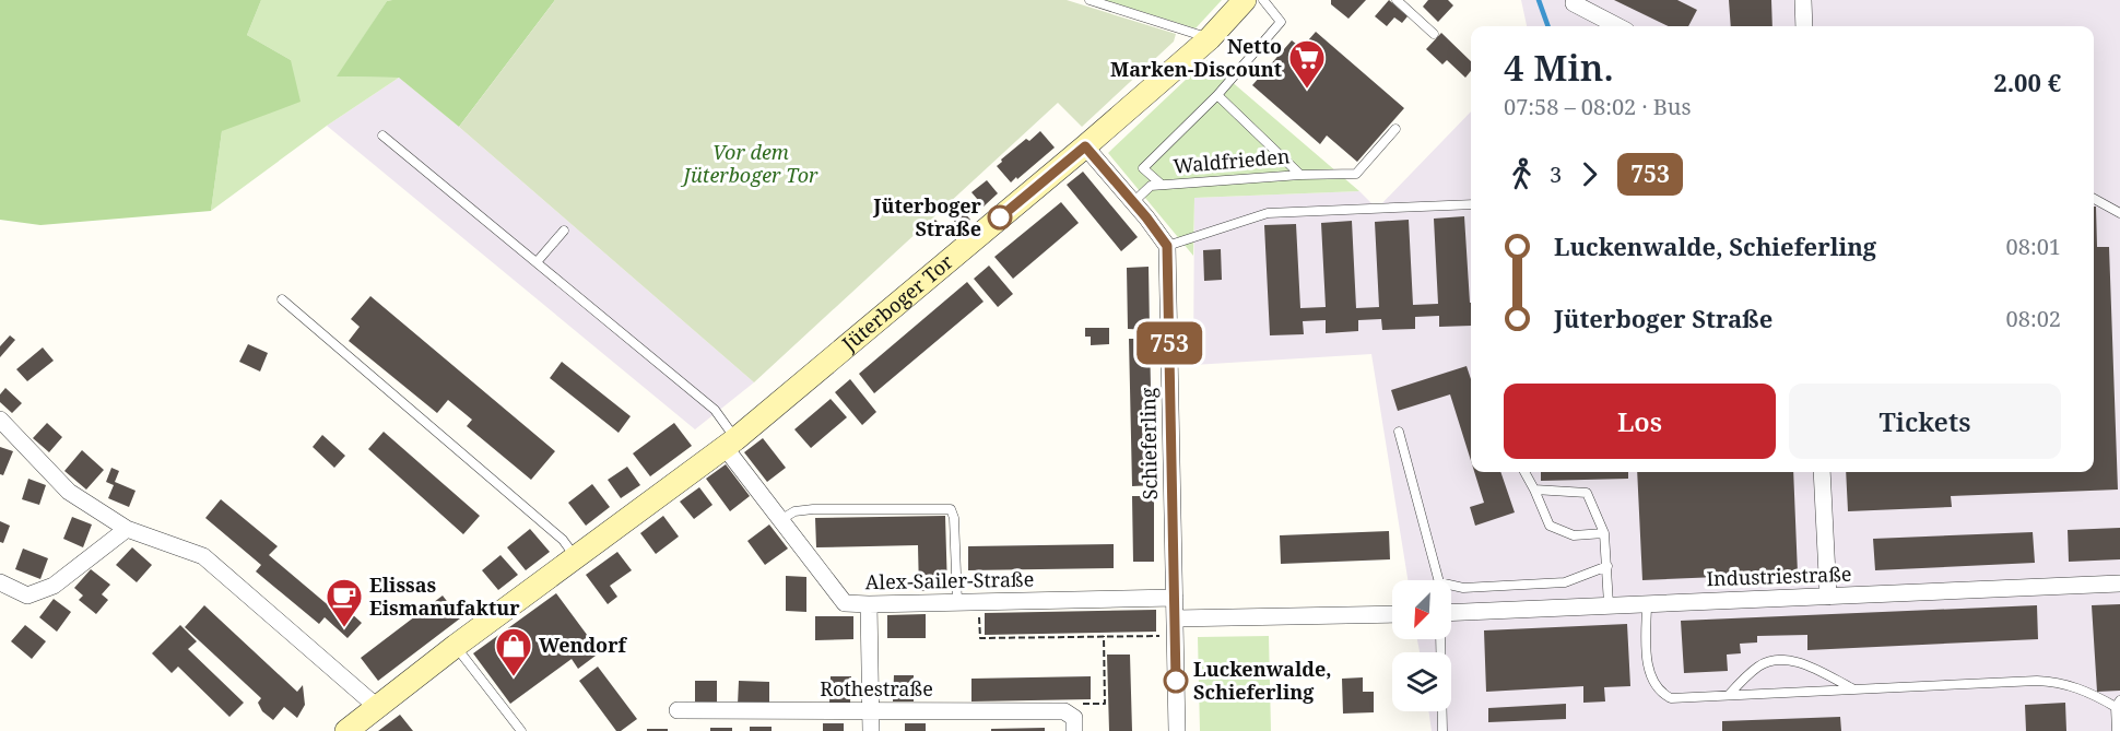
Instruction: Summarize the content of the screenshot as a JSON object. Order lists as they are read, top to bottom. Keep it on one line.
{"streets":{"main road":["Jüterboger Tor"],"street":["Schieferling","Industriestraße","Alex-Sailer-Straße","Rothestraße"],"lane":["Waldfrieden"]},"crossings":[["Jüterboger Tor","Alex-Sailer-Straße"],["Schieferling","Alex-Sailer-Straße"]],"parks":["Vor dem Jüterboger Tor"],"places":{"supermarket":["Netto Marken-Discount"],"other":["Jüterboger Straße","Luckenwalde, Schieferling"],"cafe":["Elissas Eismanufaktur"],"shop":["Wendorf"]},"lines":["bus line 753"],"north":"bottom left","page":{"on_map":"753","heading":["4 Min.","07:58 – 08:02 · Bus","2.00 €"],"legs":["3","753"],"list":[{"name":"Luckenwalde, Schieferling","value":"08:01"},{"name":"Jüterboger Straße","value":"08:02"}],"buttons":["Los","Tickets"]}}
